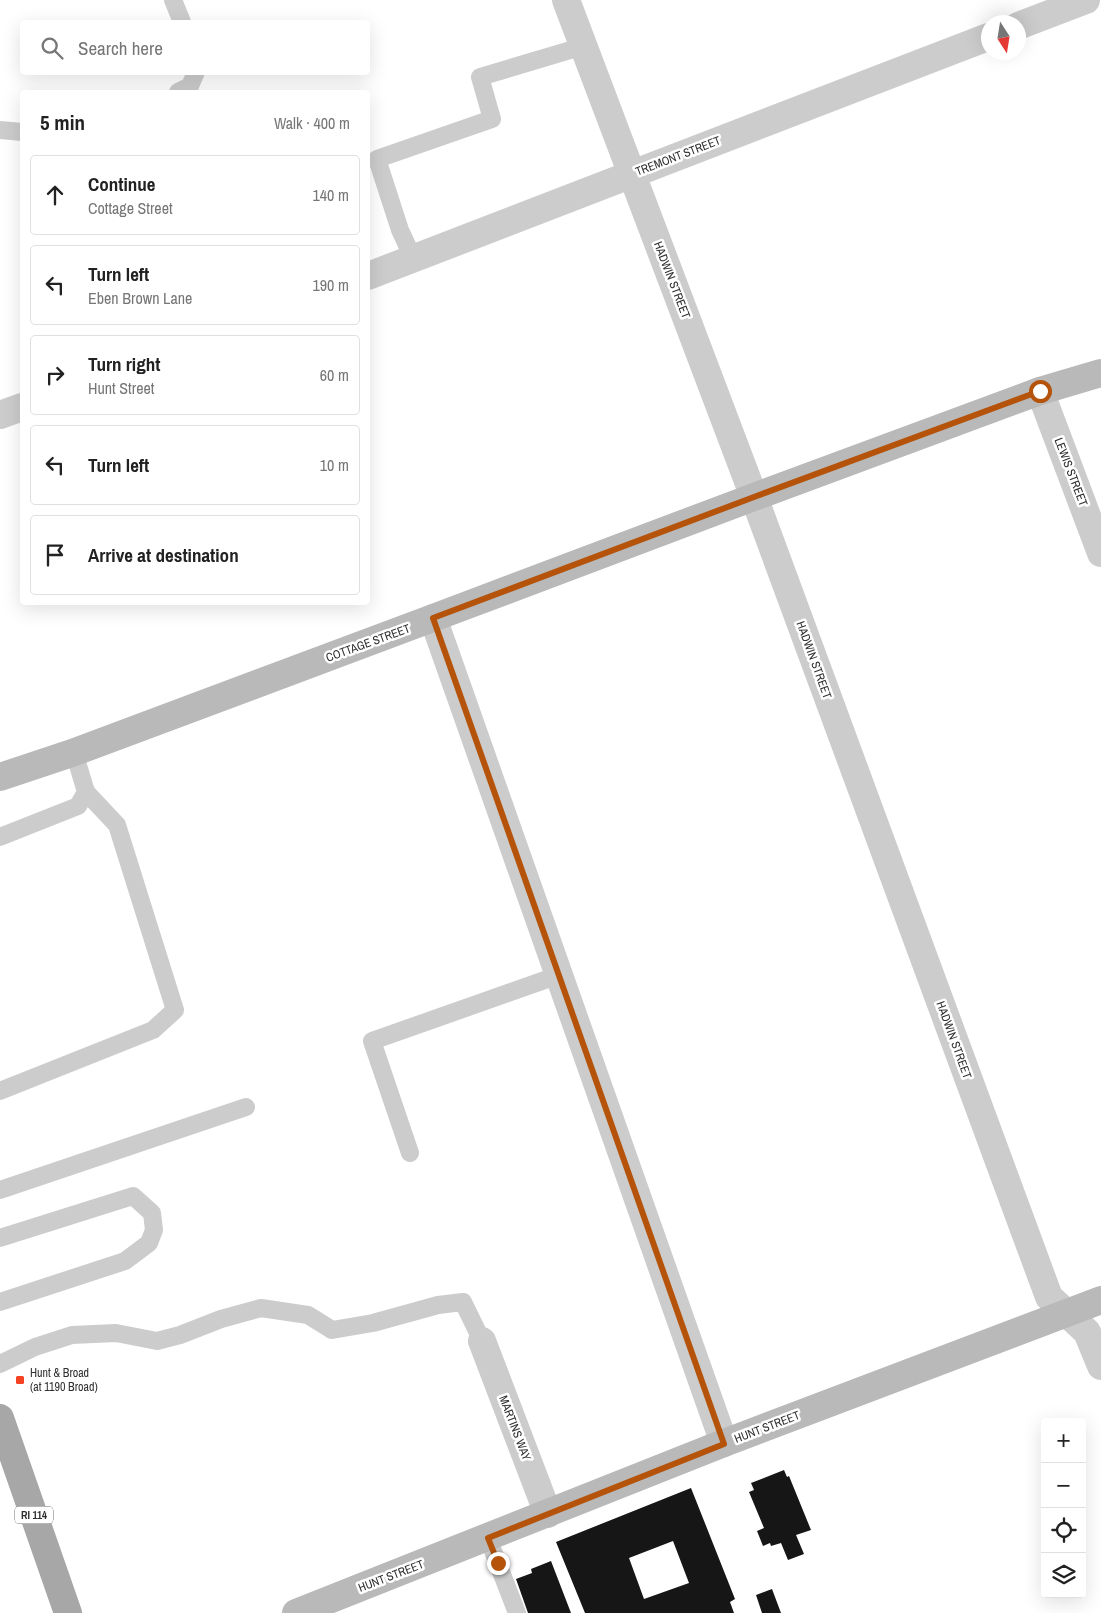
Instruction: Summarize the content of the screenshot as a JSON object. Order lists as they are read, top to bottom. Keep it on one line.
{"streets":{"main road":["RI 114"],"street":["TREMONT STREET","HADWIN STREET","LEWIS STREET","COTTAGE STREET","HUNT STREET","MARTINS WAY"]},"crossings":[["TREMONT STREET","HADWIN STREET"],["HADWIN STREET","COTTAGE STREET"],["HADWIN STREET","HUNT STREET"],["LEWIS STREET","COTTAGE STREET"],["HUNT STREET","MARTINS WAY"]],"places":{"transit":["Hunt & Broad (at 1190 Broad)"]},"north":"bottom","page":{"search":"Search here","heading":["5 min","Walk · 400 m"],"list":[["Continue","Cottage Street","140 m"],["Turn left","Eben Brown Lane","190 m"],["Turn right","Hunt Street","60 m"],["Turn left","10 m"],"Arrive at destination"],"map_buttons":["+","−"]}}
